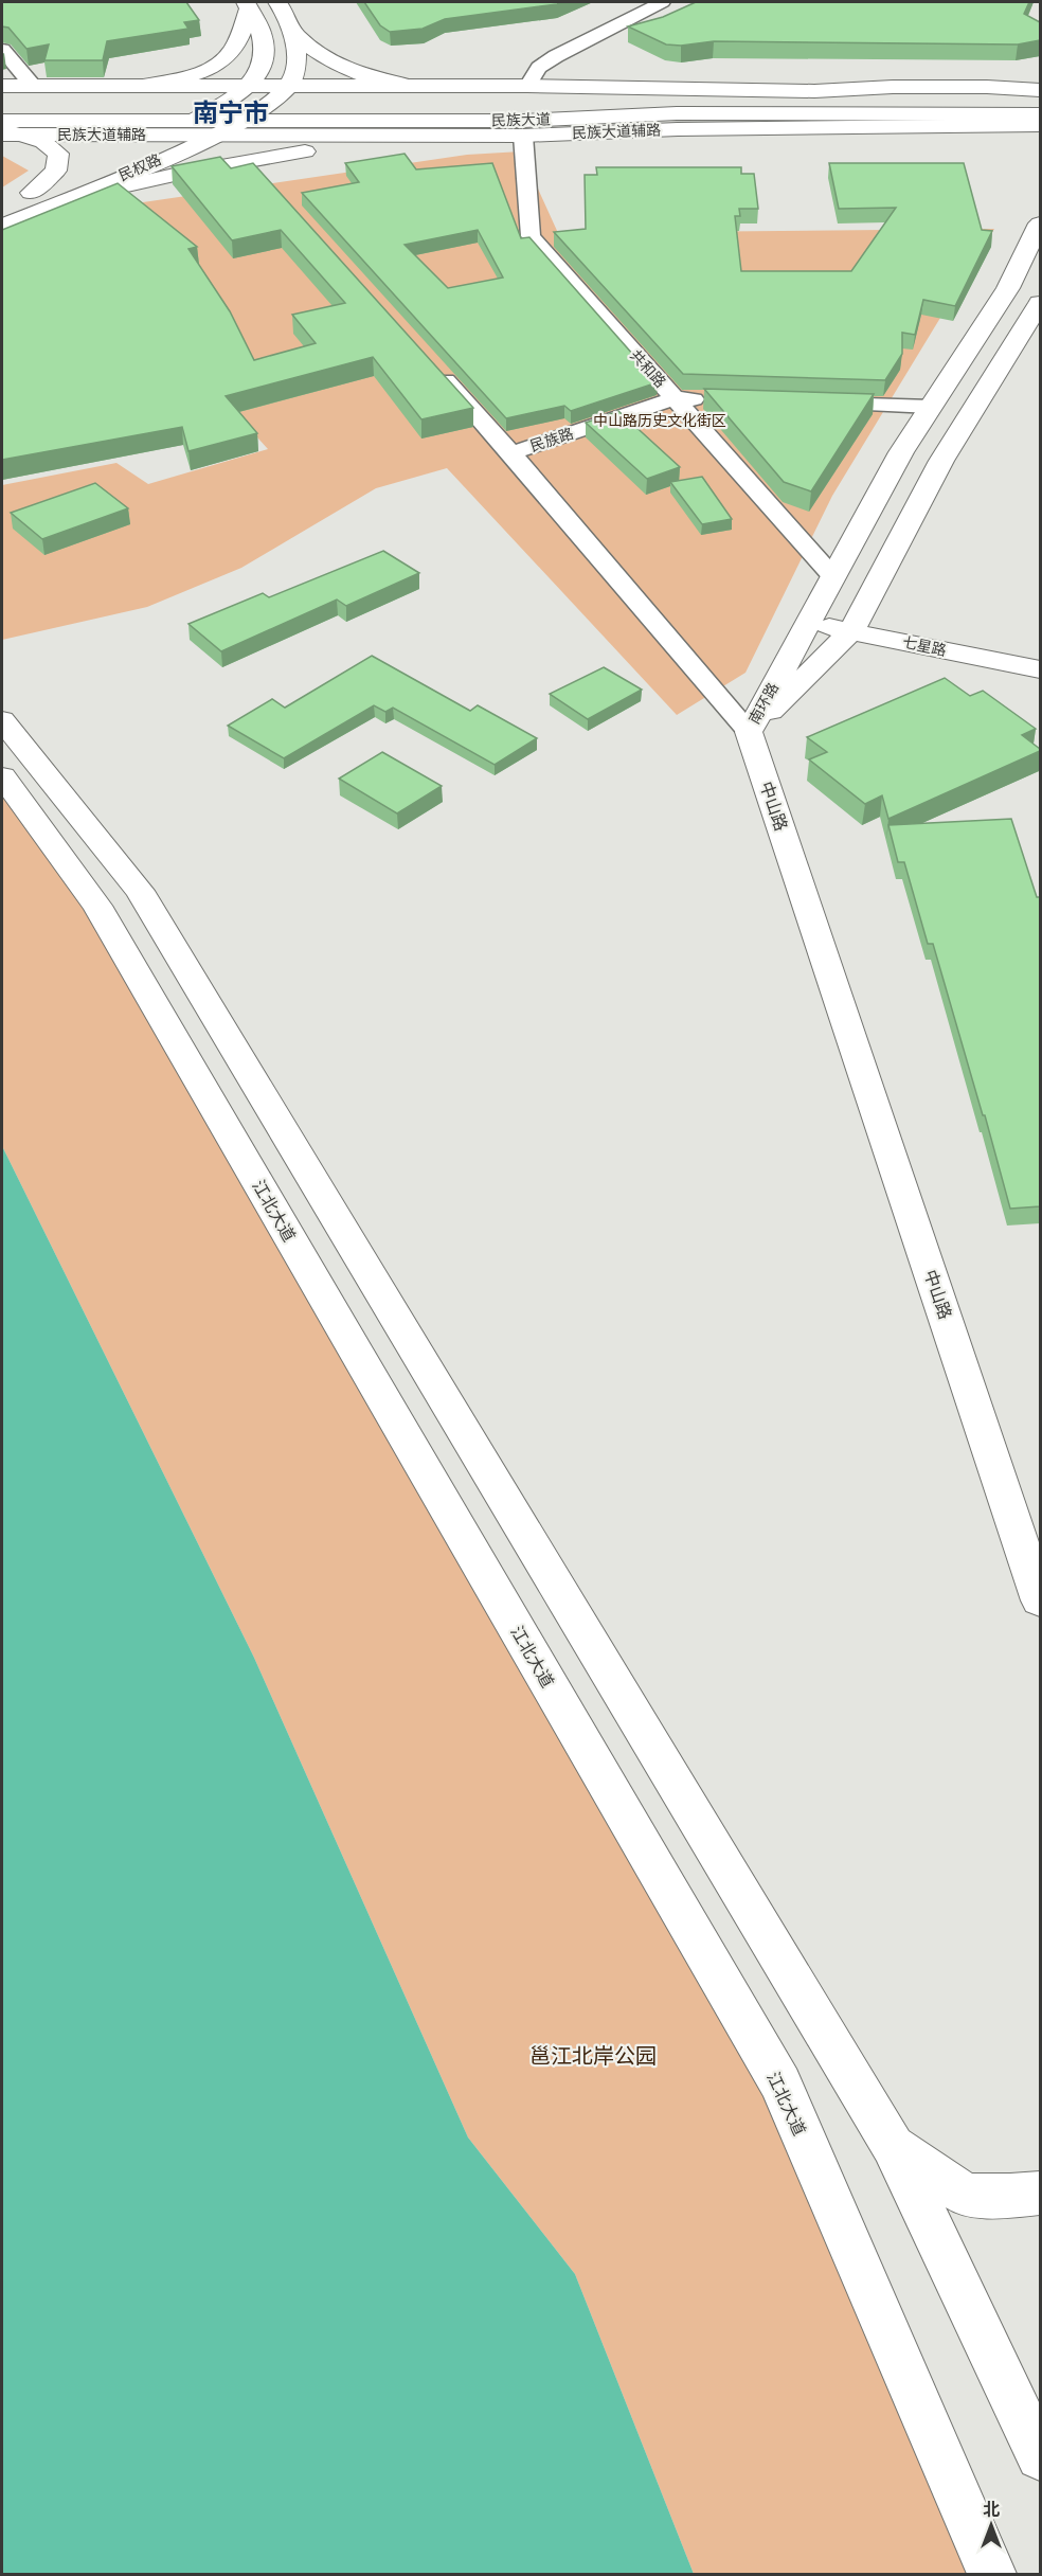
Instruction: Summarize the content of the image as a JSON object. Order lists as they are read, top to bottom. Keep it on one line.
{"streets":{"main road":["民族大道","民族大道辅路","民权路","七星路","南环路","中山路","江北大道"],"street":["共和路","民族路"]},"crossings":[["民族大道","民权路"],["民族大道辅路","民权路"],["民族大道辅路","共和路"],["共和路","民族路"],["共和路","南环路"],["民族路","中山路"],["七星路","南环路"],["南环路","中山路"]],"districts":["南宁市"],"parks":["中山路历史文化街区","邕江北岸公园"],"north":"top"}
